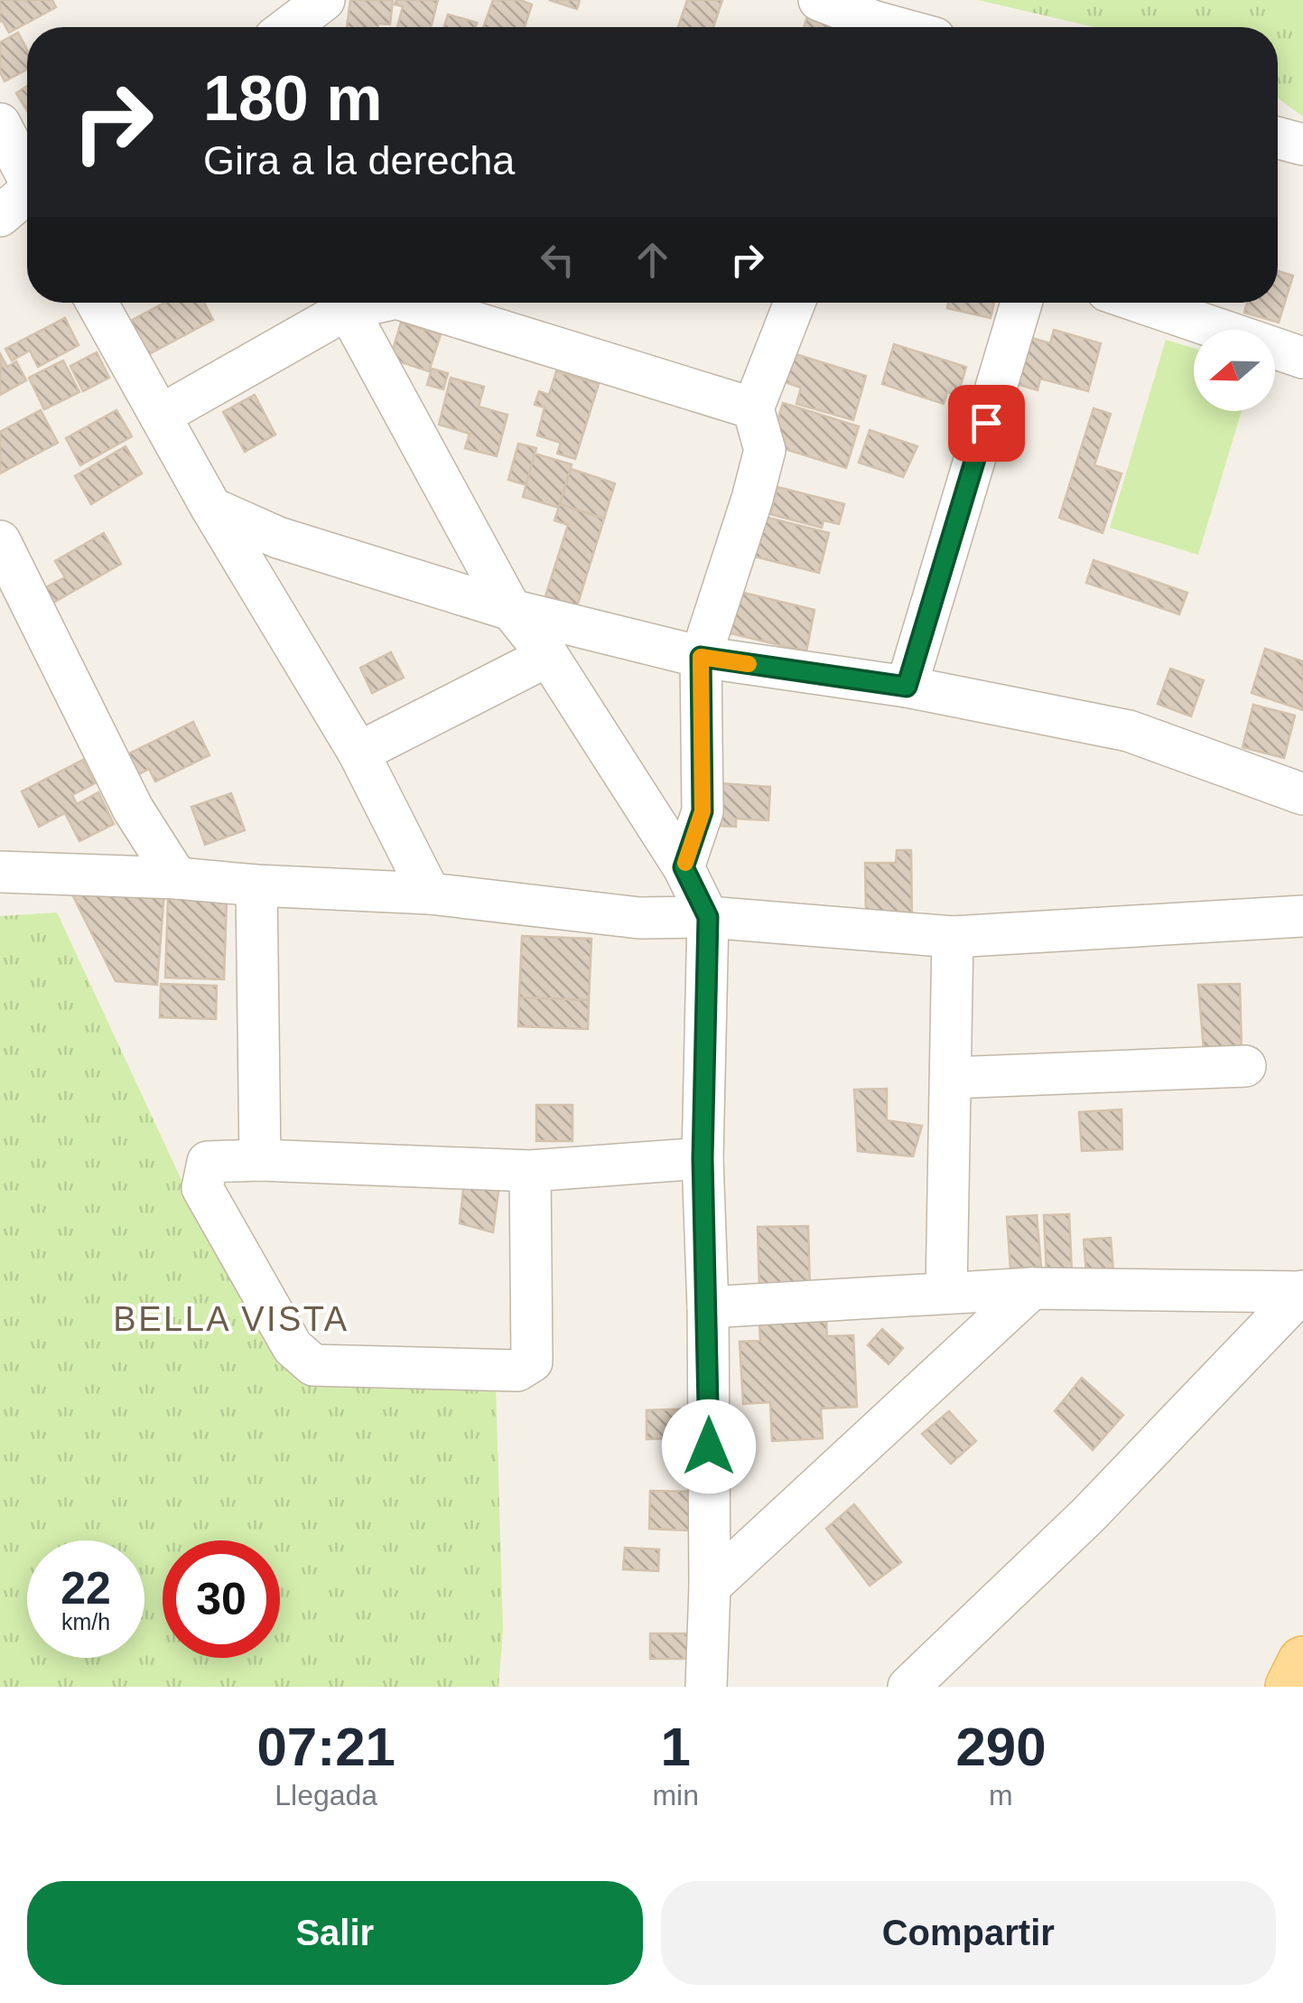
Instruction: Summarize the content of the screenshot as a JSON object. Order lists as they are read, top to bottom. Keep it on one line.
{"districts":["BELLA VISTA"],"north":"left","page":{"turn":["180 m","Gira a la derecha"],"speed":"22 km/h","limit":"30","eta":["07:21","Llegada","1","min","290","m"],"buttons":["Salir","Compartir"]}}
